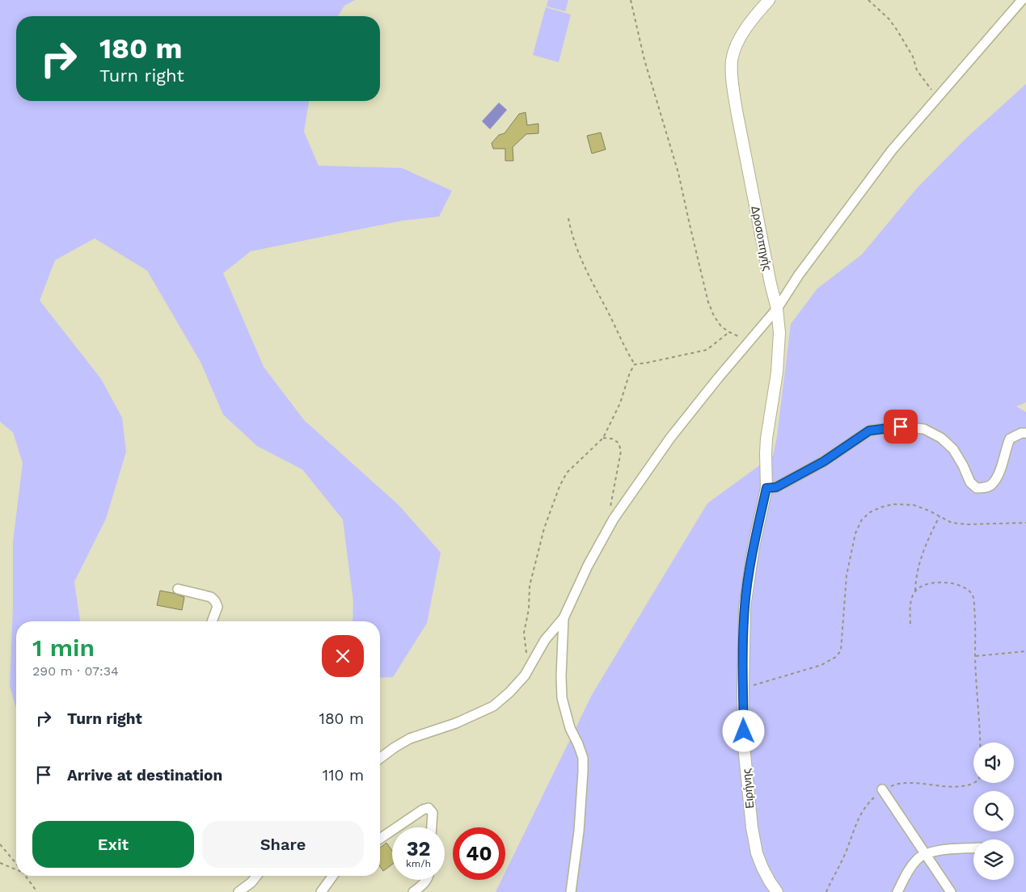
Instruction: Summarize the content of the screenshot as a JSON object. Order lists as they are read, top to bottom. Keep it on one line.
{"streets":{"street":["Δροσοπηγής","Ειρήνης"]},"crossings":[["Δροσοπηγής","Ειρήνης"]],"page":{"turn":["180 m","Turn right"],"heading":["1 min","290 m · 07:34"],"list":[{"name":"Turn right","value":"180 m"},{"name":"Arrive at destination","value":"110 m"}],"buttons":["Exit","Share"],"speed":"32 km/h","limit":"40"}}
